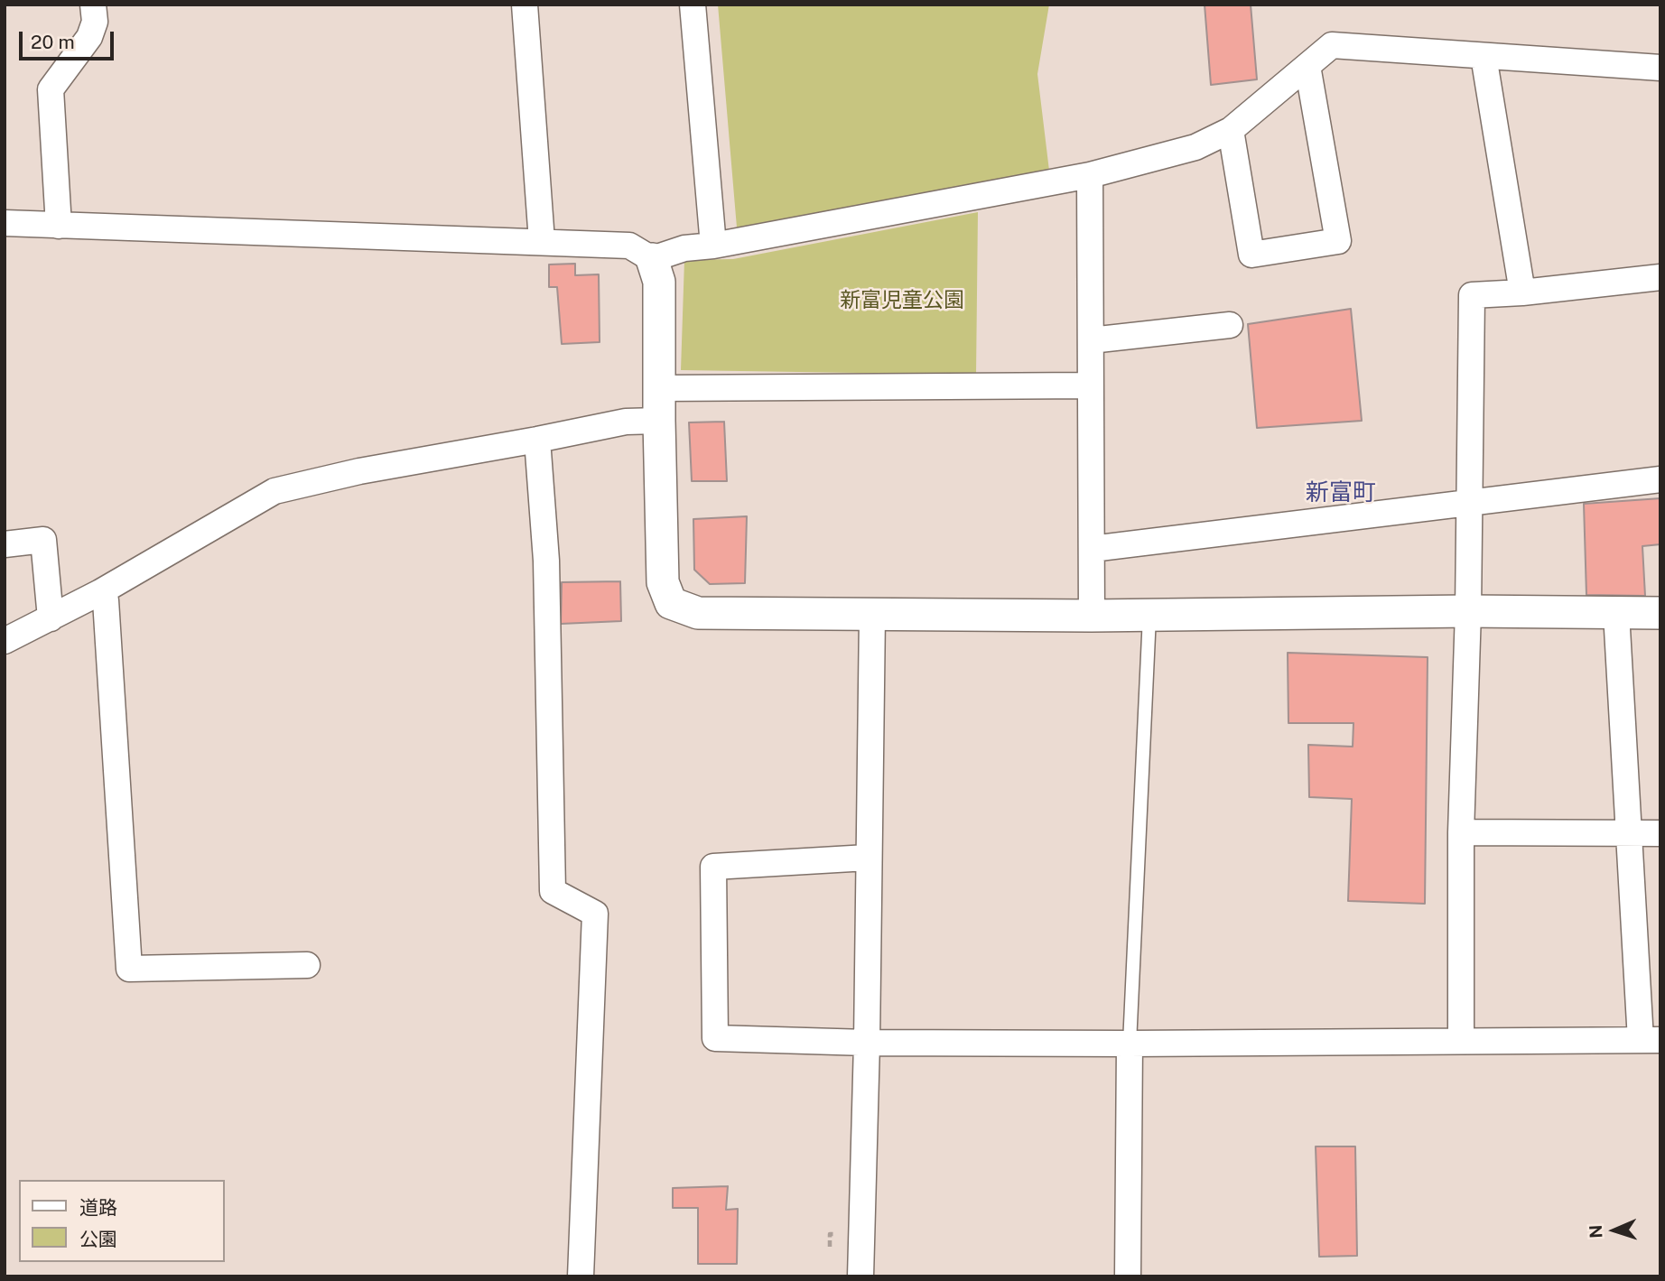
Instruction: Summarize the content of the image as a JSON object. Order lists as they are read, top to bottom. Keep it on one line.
{"districts":["新富町"],"parks":["新富児童公園"],"legend":["道路","公園"],"scale_bar":"20 m","north":"left"}
